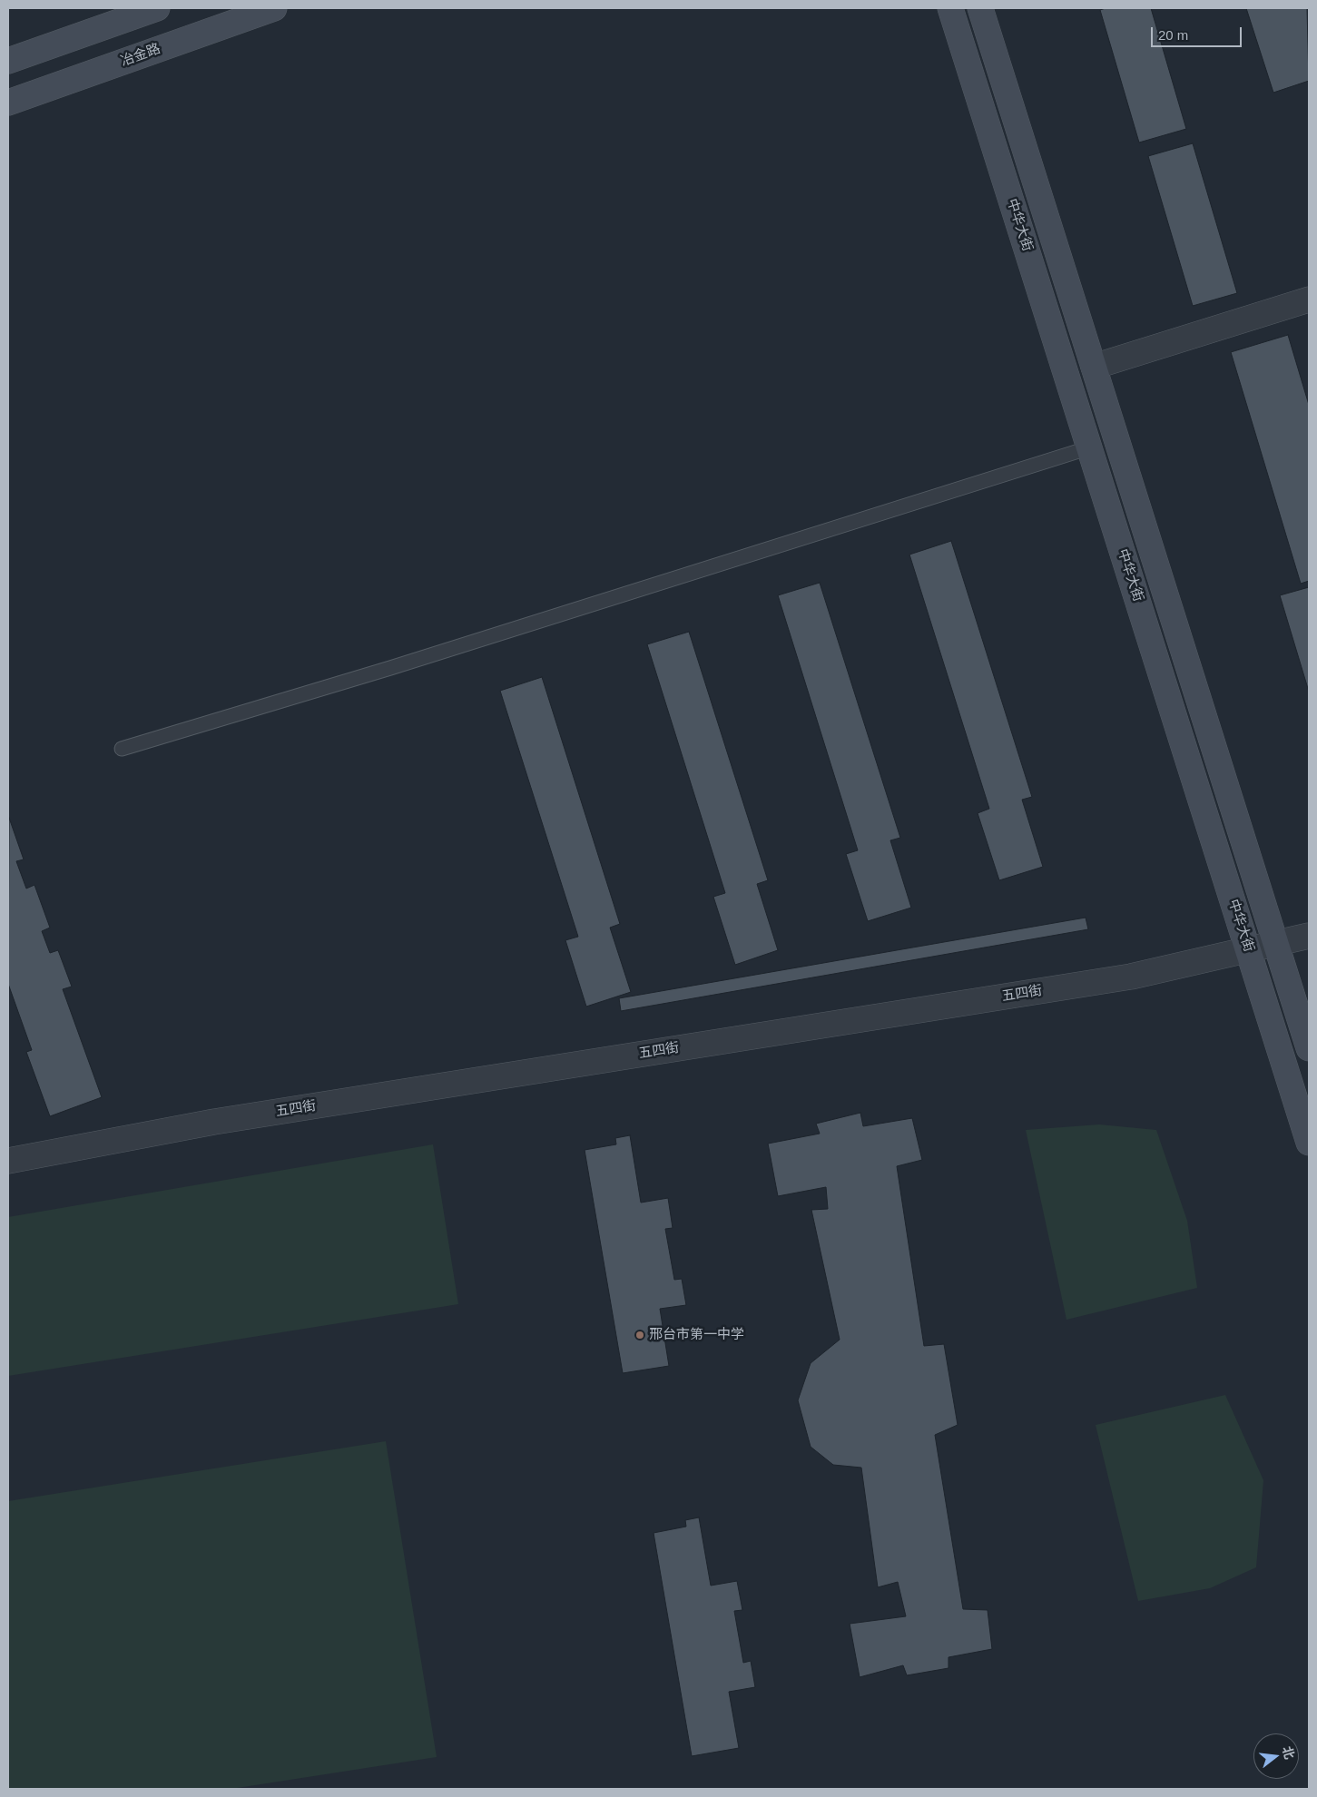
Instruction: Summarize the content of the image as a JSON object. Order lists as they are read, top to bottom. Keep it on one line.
{"streets":{"street":["冶金路","中华大街","五四街"]},"crossings":[["中华大街","五四街"]],"places":["邢台市第一中学"],"scale_bar":"20 m","north":"right"}
